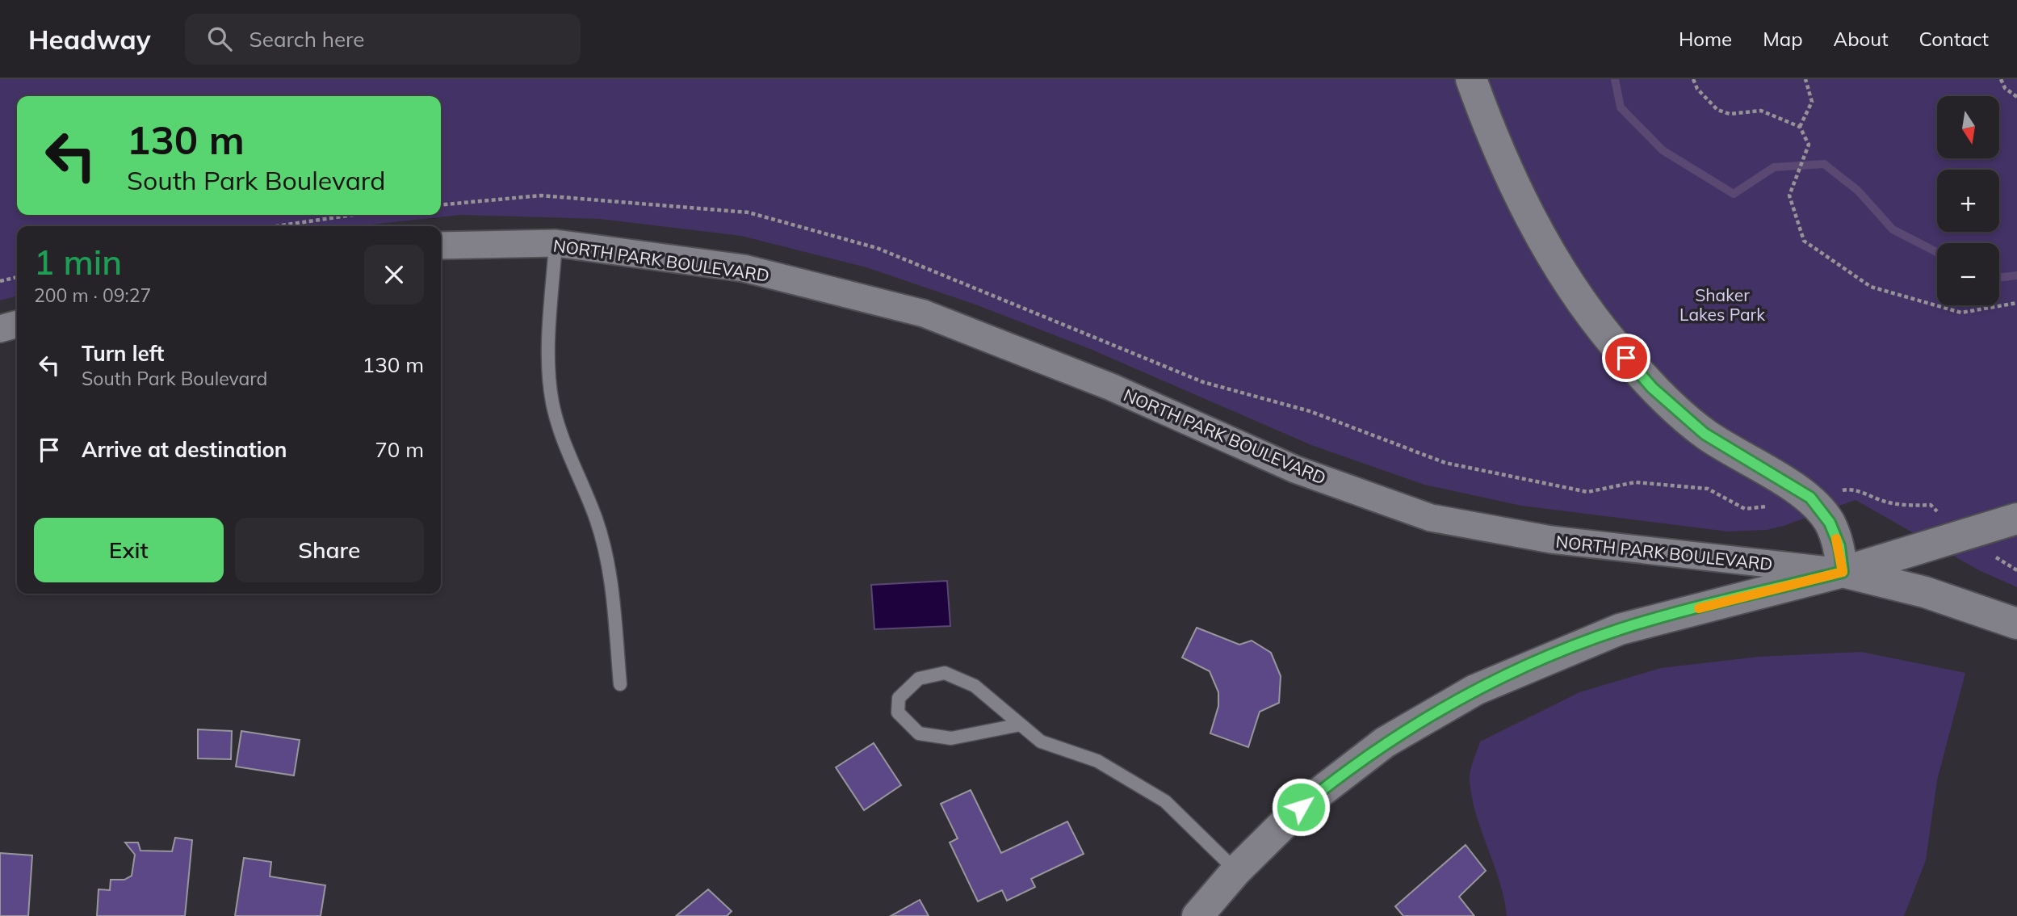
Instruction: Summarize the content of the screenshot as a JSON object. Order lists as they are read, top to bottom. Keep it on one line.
{"streets":{"main road":["NORTH PARK BOULEVARD"]},"parks":["Shaker Lakes Park"],"north":"bottom","page":{"header":"Headway","search":"Search here","nav":["Home","Map","About","Contact"],"map_buttons":["+","−"],"turn":["130 m","South Park Boulevard"],"heading":["1 min","200 m · 09:27"],"list":[{"name":"Turn left","note":"South Park Boulevard","value":"130 m"},{"name":"Arrive at destination","value":"70 m"}],"buttons":["Exit","Share"]}}
